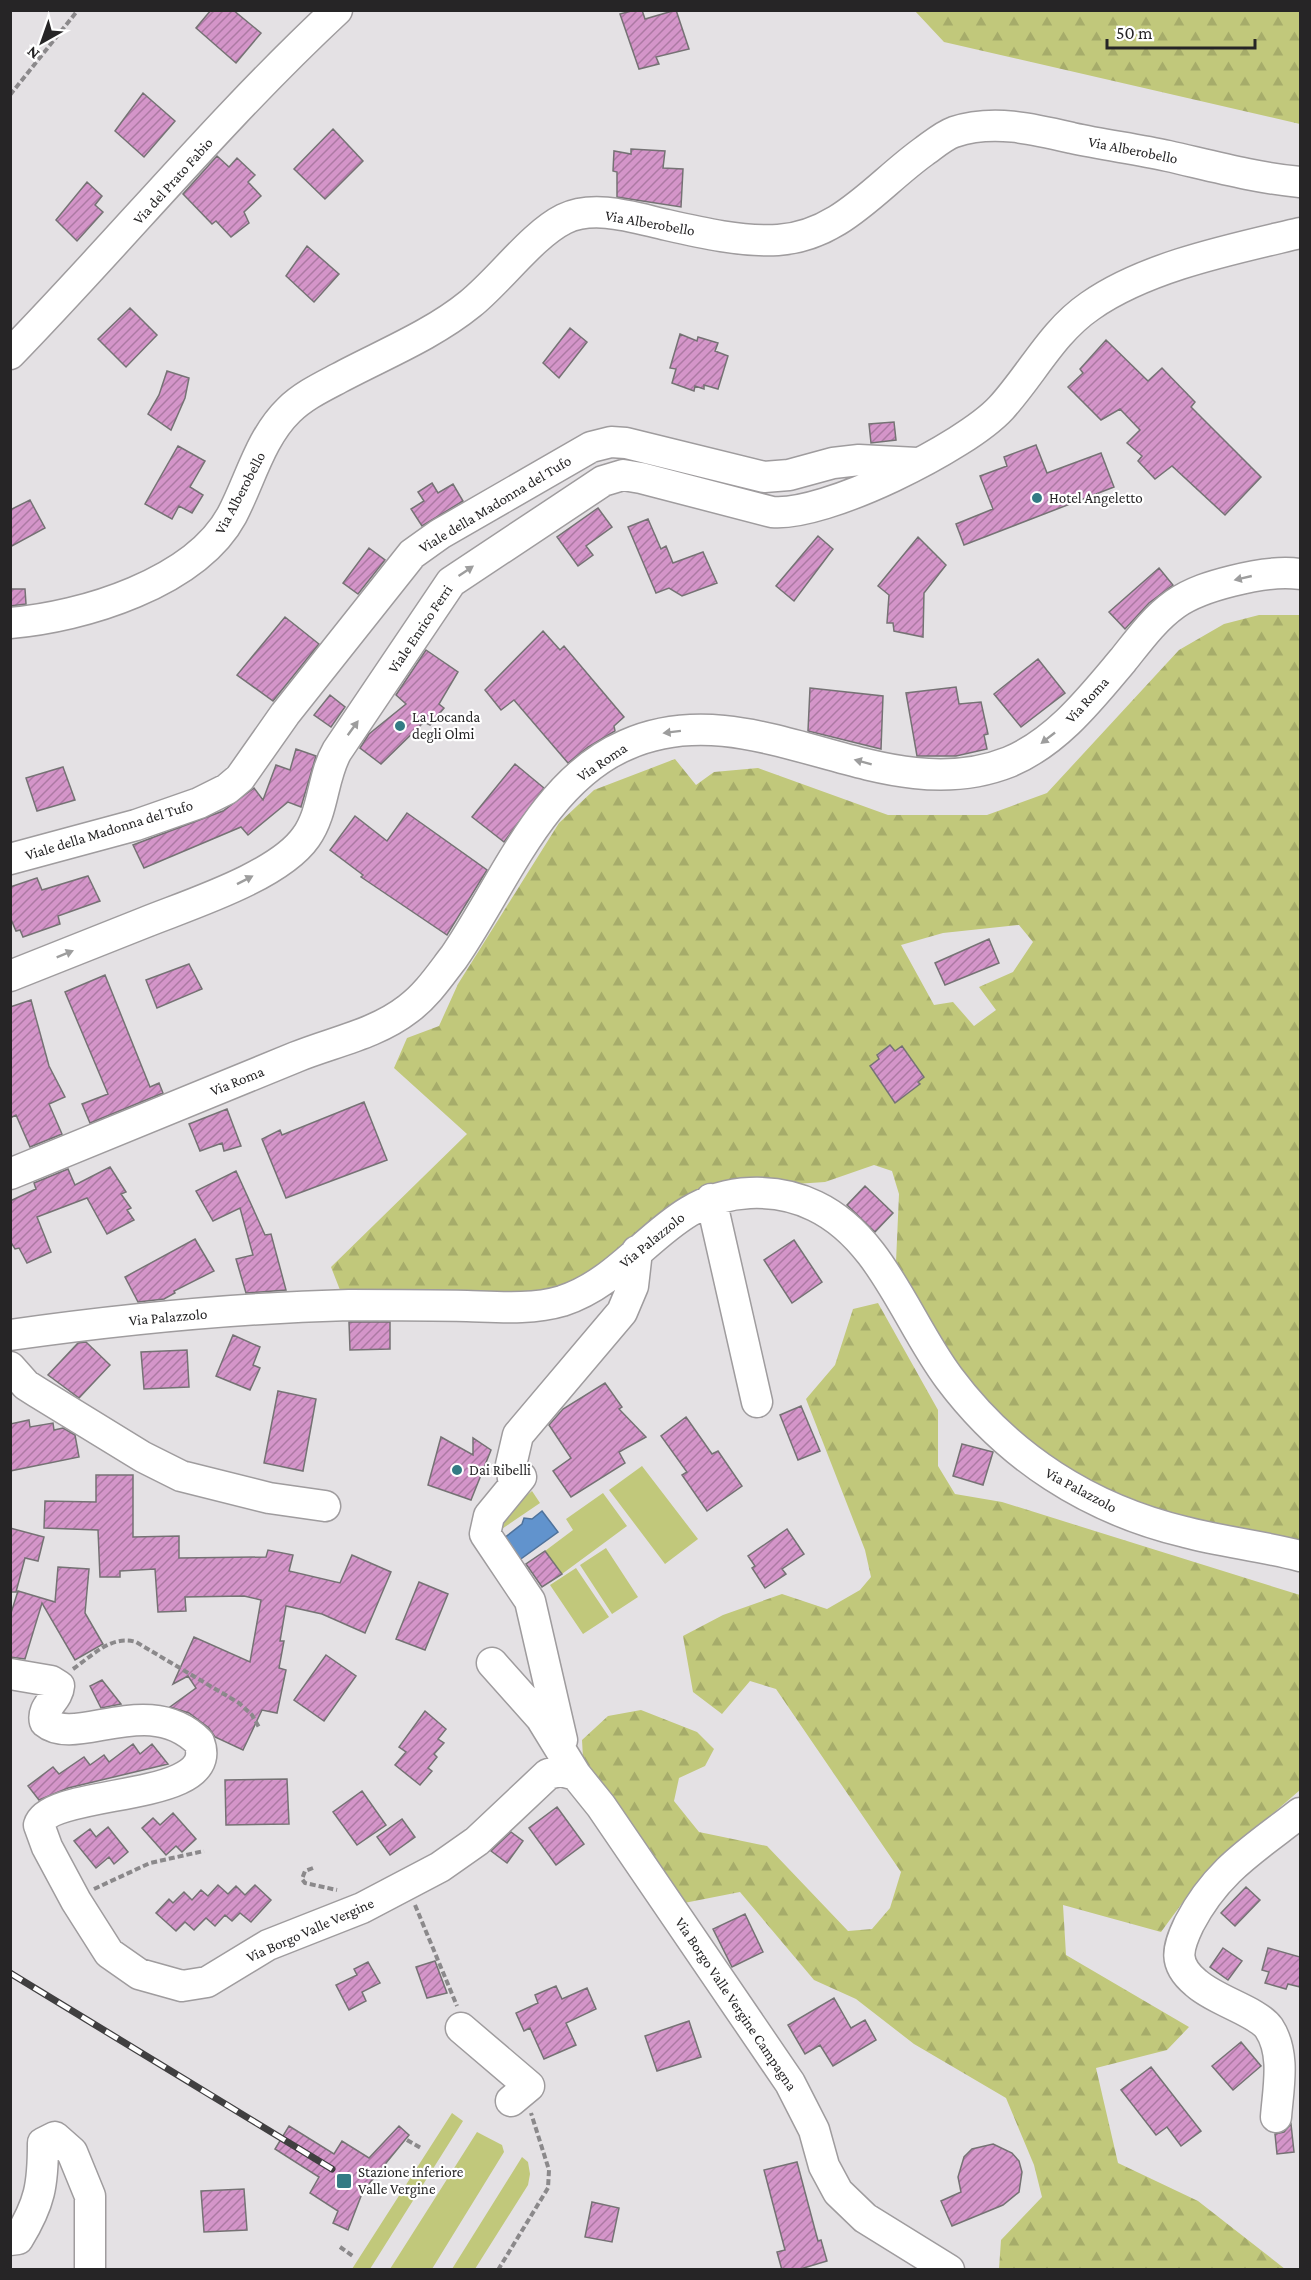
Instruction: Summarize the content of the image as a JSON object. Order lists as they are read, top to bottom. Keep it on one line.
{"streets":{"street":["Via Alberobello","Via del Prato Fabio","Viale della Madonna del Tufo","Viale Enrico Ferri","Via Roma","Via Palazzolo","Via Borgo Valle Vergine","Via Borgo Valle Vergine Campagna"]},"crossings":[["Viale della Madonna del Tufo","Viale Enrico Ferri"],["Via Borgo Valle Vergine","Via Borgo Valle Vergine Campagna"]],"one_way":["Viale Enrico Ferri","Via Roma"],"places":{"other":["Hotel Angeletto","La Locanda degli Olmi","Dai Ribelli"],"transit":["Stazione inferiore Valle Vergine"]},"scale_bar":"50 m","north":"bottom left"}
